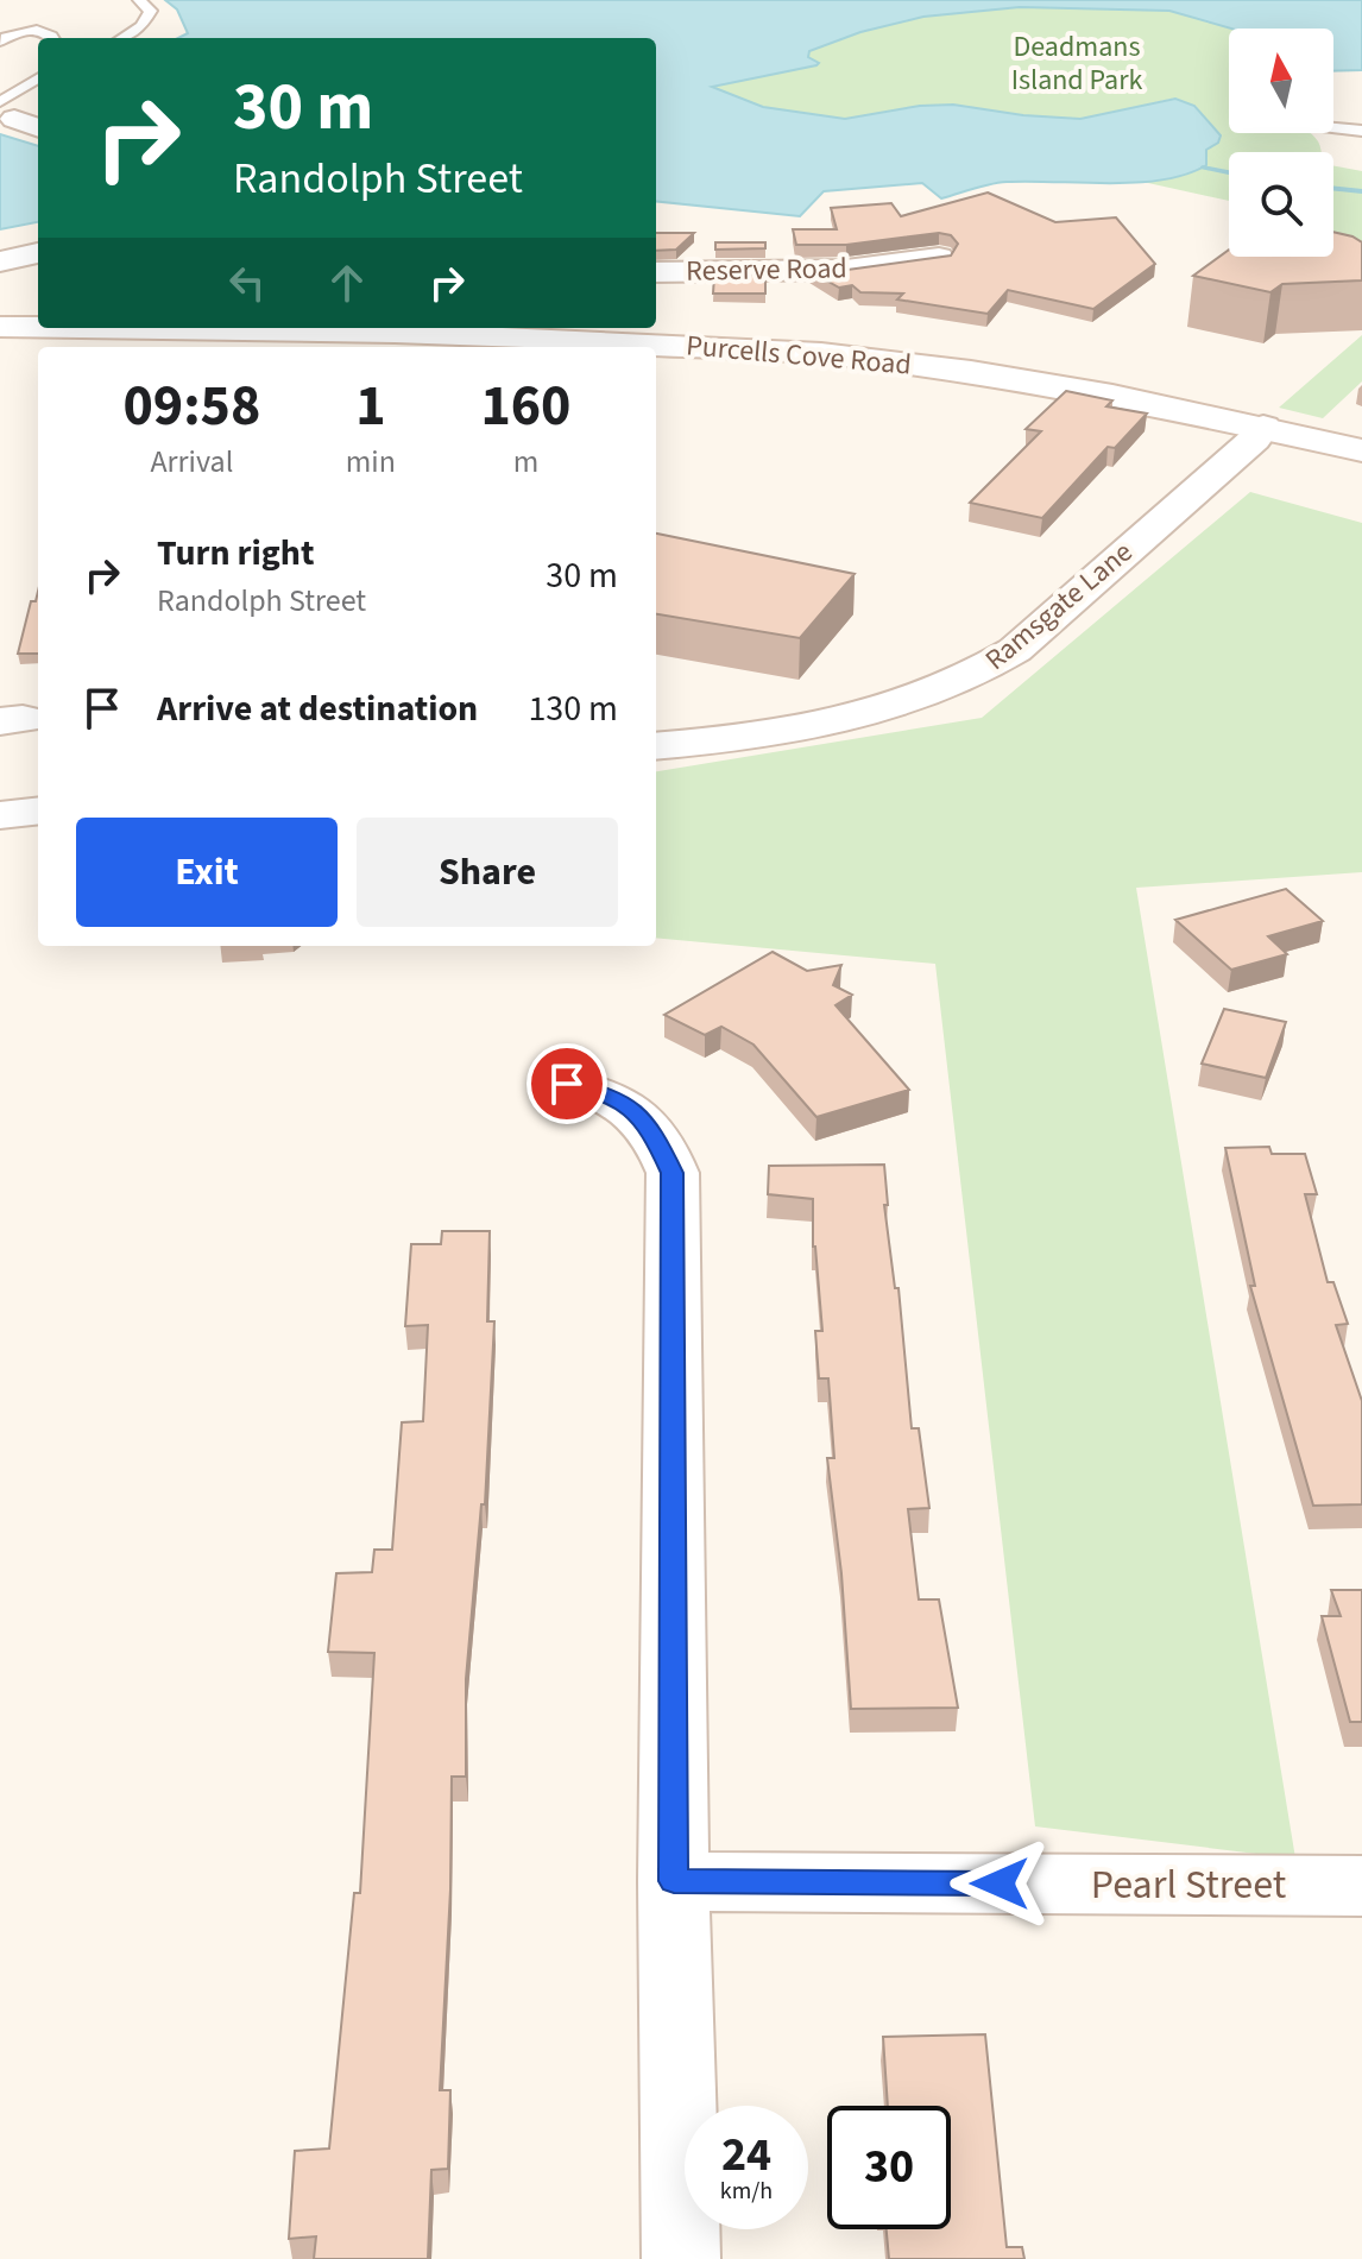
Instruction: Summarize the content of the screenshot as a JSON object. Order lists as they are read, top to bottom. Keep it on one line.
{"streets":{"street":["Reserve Road","Purcells Cove Road","Ramsgate Lane","Pearl Street"]},"crossings":[["Purcells Cove Road","Ramsgate Lane"]],"parks":["Deadmans Island Park"],"north":"top","page":{"turn":["30 m","Randolph Street"],"eta":["09:58","Arrival","1","min","160","m"],"list":[{"name":"Turn right","note":"Randolph Street","value":"30 m"},{"name":"Arrive at destination","value":"130 m"}],"buttons":["Exit","Share"],"speed":"24 km/h","limit":"30"}}
